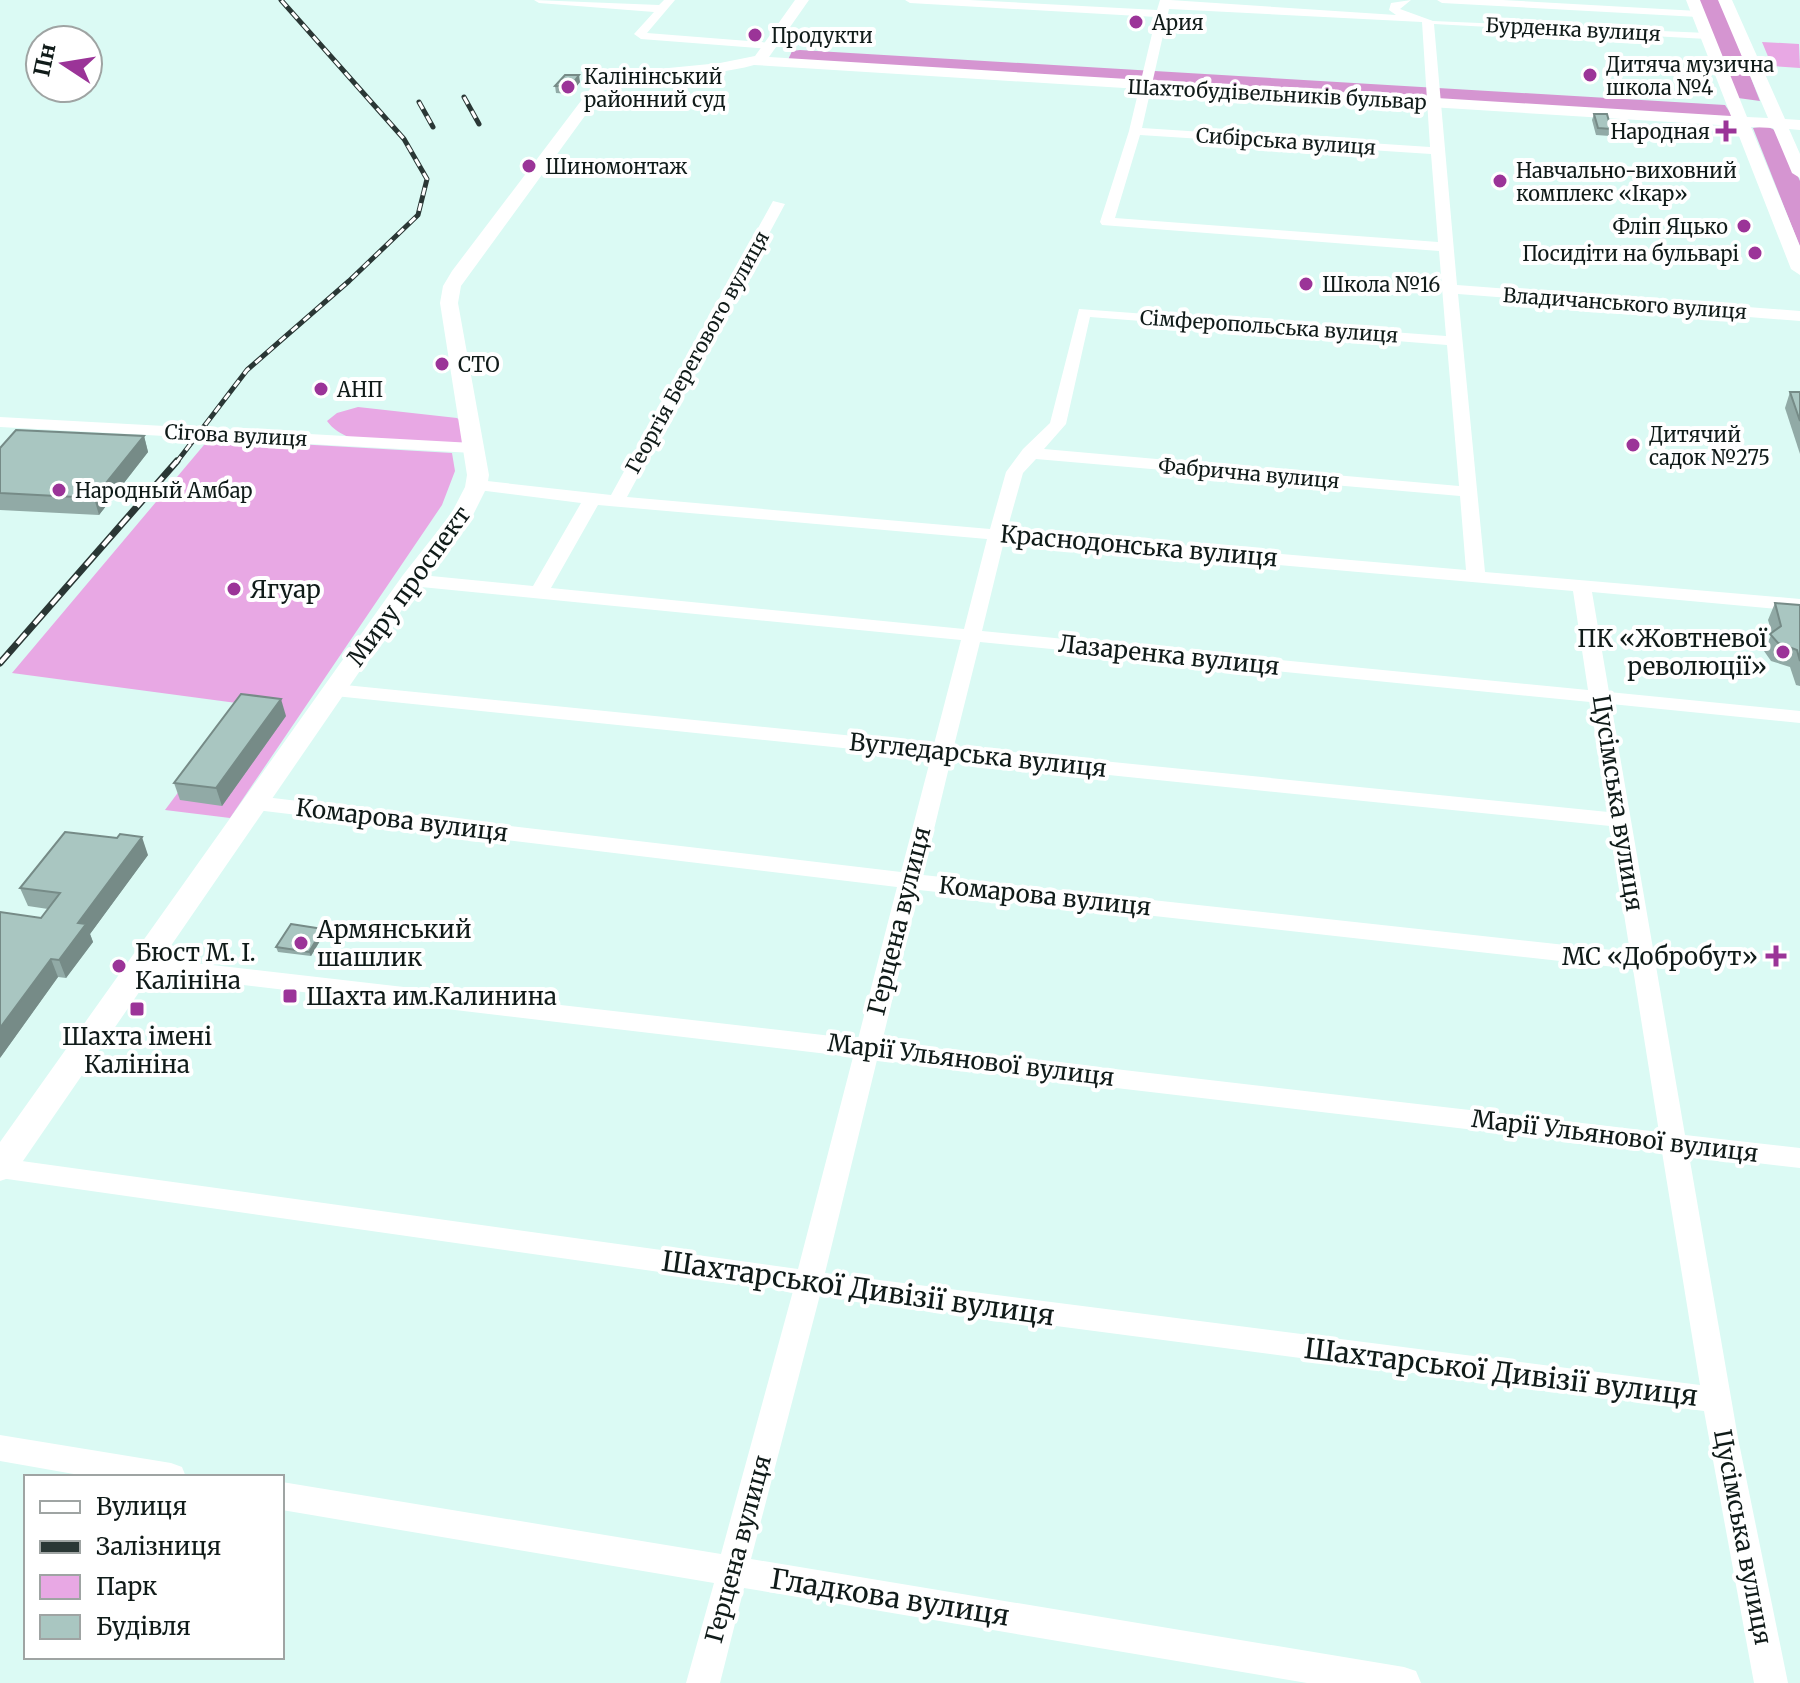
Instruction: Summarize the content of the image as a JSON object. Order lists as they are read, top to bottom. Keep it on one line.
{"streets":{"main road":["Шахтобудівельників бульвар","Миру проспект"],"street":["Бурденка вулиця","Сибірська вулиця","Владичанського вулиця","Сімферопольська вулиця","Георгія Берегового вулиця","Сігова вулиця","Фабрична вулиця","Краснодонська вулиця","Лазаренка вулиця","Вугледарська вулиця","Цусімська вулиця","Комарова вулиця","Герцена вулиця","Марії Ульянової вулиця","Шахтарської Дивізії вулиця","Гладкова вулиця"]},"crossings":[["Шахтобудівельників бульвар","Миру проспект"],["Сімферопольська вулиця","Герцена вулиця"],["Георгія Берегового вулиця","Краснодонська вулиця"],["Сігова вулиця","Миру проспект"],["Фабрична вулиця","Герцена вулиця"],["Краснодонська вулиця","Миру проспект"],["Краснодонська вулиця","Цусімська вулиця"],["Краснодонська вулиця","Герцена вулиця"],["Миру проспект","Лазаренка вулиця"],["Миру проспект","Вугледарська вулиця"],["Миру проспект","Комарова вулиця"],["Миру проспект","Марії Ульянової вулиця"],["Миру проспект","Шахтарської Дивізії вулиця"],["Лазаренка вулиця","Цусімська вулиця"],["Лазаренка вулиця","Герцена вулиця"],["Вугледарська вулиця","Цусімська вулиця"],["Вугледарська вулиця","Герцена вулиця"],["Цусімська вулиця","Комарова вулиця"],["Цусімська вулиця","Марії Ульянової вулиця"],["Цусімська вулиця","Шахтарської Дивізії вулиця"],["Комарова вулиця","Герцена вулиця"],["Герцена вулиця","Марії Ульянової вулиця"],["Герцена вулиця","Шахтарської Дивізії вулиця"],["Герцена вулиця","Гладкова вулиця"]],"places":{"other":["Ария","Продукти","Дитяча музична школа №4","Калінінський районний суд","Шиномонтаж","Навчально-виховний комплекс «Ікар»","Фліп Яцько","Посидіти на бульварі","Школа №16","СТО","АНП","Дитячий садок №275","Народный Амбар","Ягуар","ПК «Жовтневої революції»","Армянський шашлик","Бюст М. І. Калініна"],"health":["Народная","МС «Добробут»"],"transit":["Шахта им.Калинина","Шахта імені Калініна"]},"legend":["Вулиця","Залізниця","Парк","Будівля"],"north":"left"}
